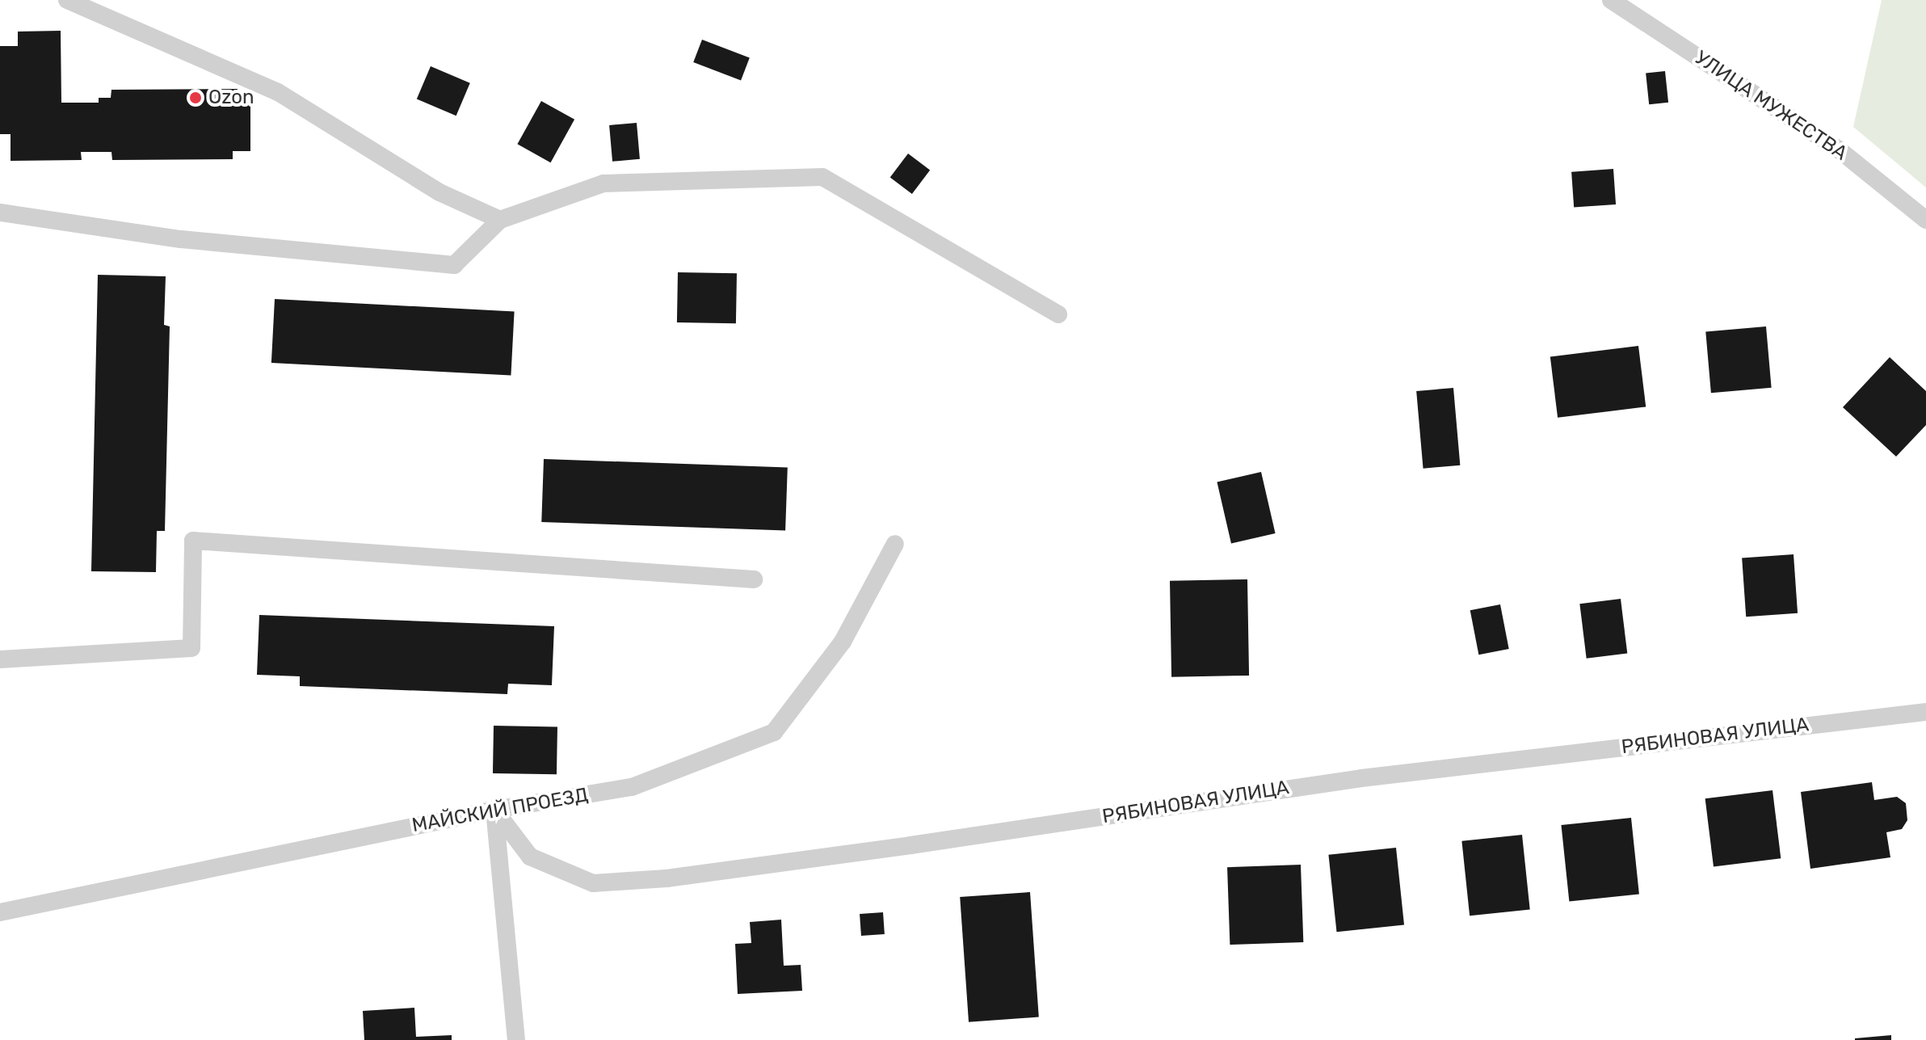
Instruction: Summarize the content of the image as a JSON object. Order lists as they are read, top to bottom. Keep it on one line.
{"streets":{"lane":["УЛИЦА МУЖЕСТВА","РЯБИНОВАЯ УЛИЦА","МАЙСКИЙ ПРОЕЗД"]},"crossings":[["РЯБИНОВАЯ УЛИЦА","МАЙСКИЙ ПРОЕЗД"]],"places":["Ozon"]}
